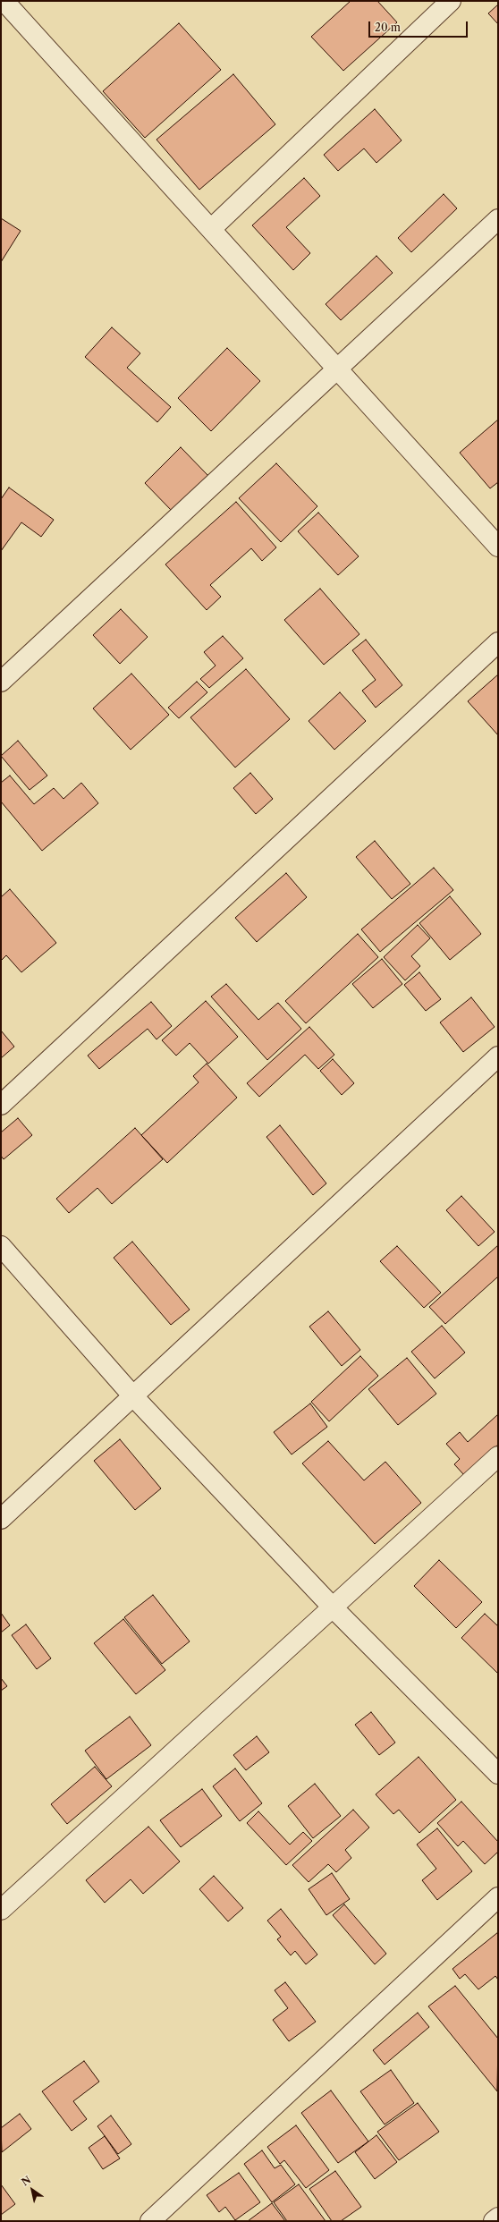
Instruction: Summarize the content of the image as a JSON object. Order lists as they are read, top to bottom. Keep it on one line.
{"scale_bar":"20 m","north":"top left"}
